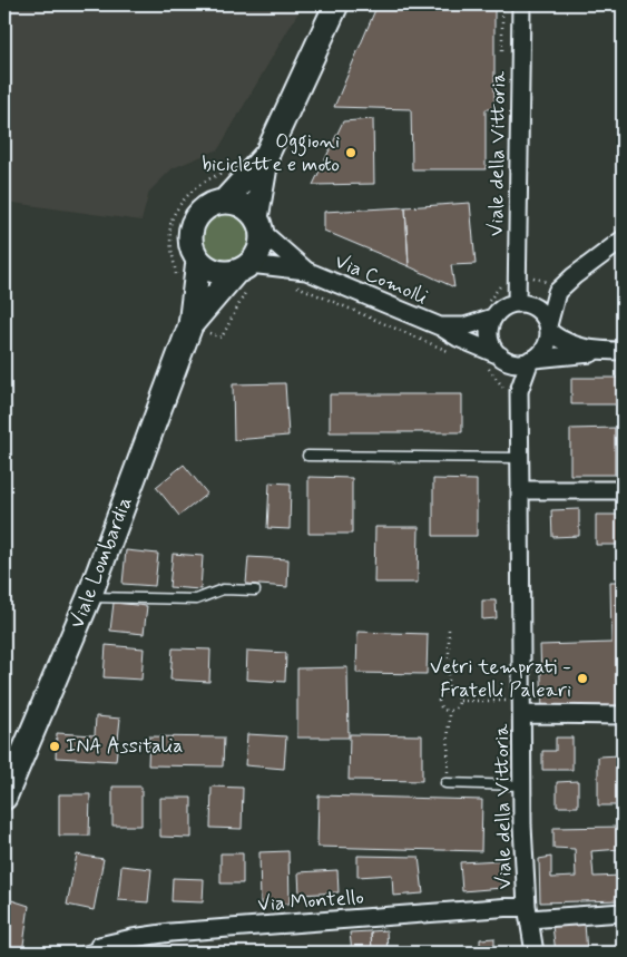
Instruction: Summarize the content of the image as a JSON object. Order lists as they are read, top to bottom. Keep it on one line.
{"streets":{"main road":["Viale Lombardia"],"street":["Viale della Vittoria","Via Comolli","Via Montello"]},"crossings":[["Viale della Vittoria","Via Comolli"],["Viale della Vittoria","Via Montello"],["Via Comolli","Viale Lombardia"]],"places":["Oggioni biciclette e moto","Vetri temprati - Fratelli Paleari","INA Assitalia"]}
